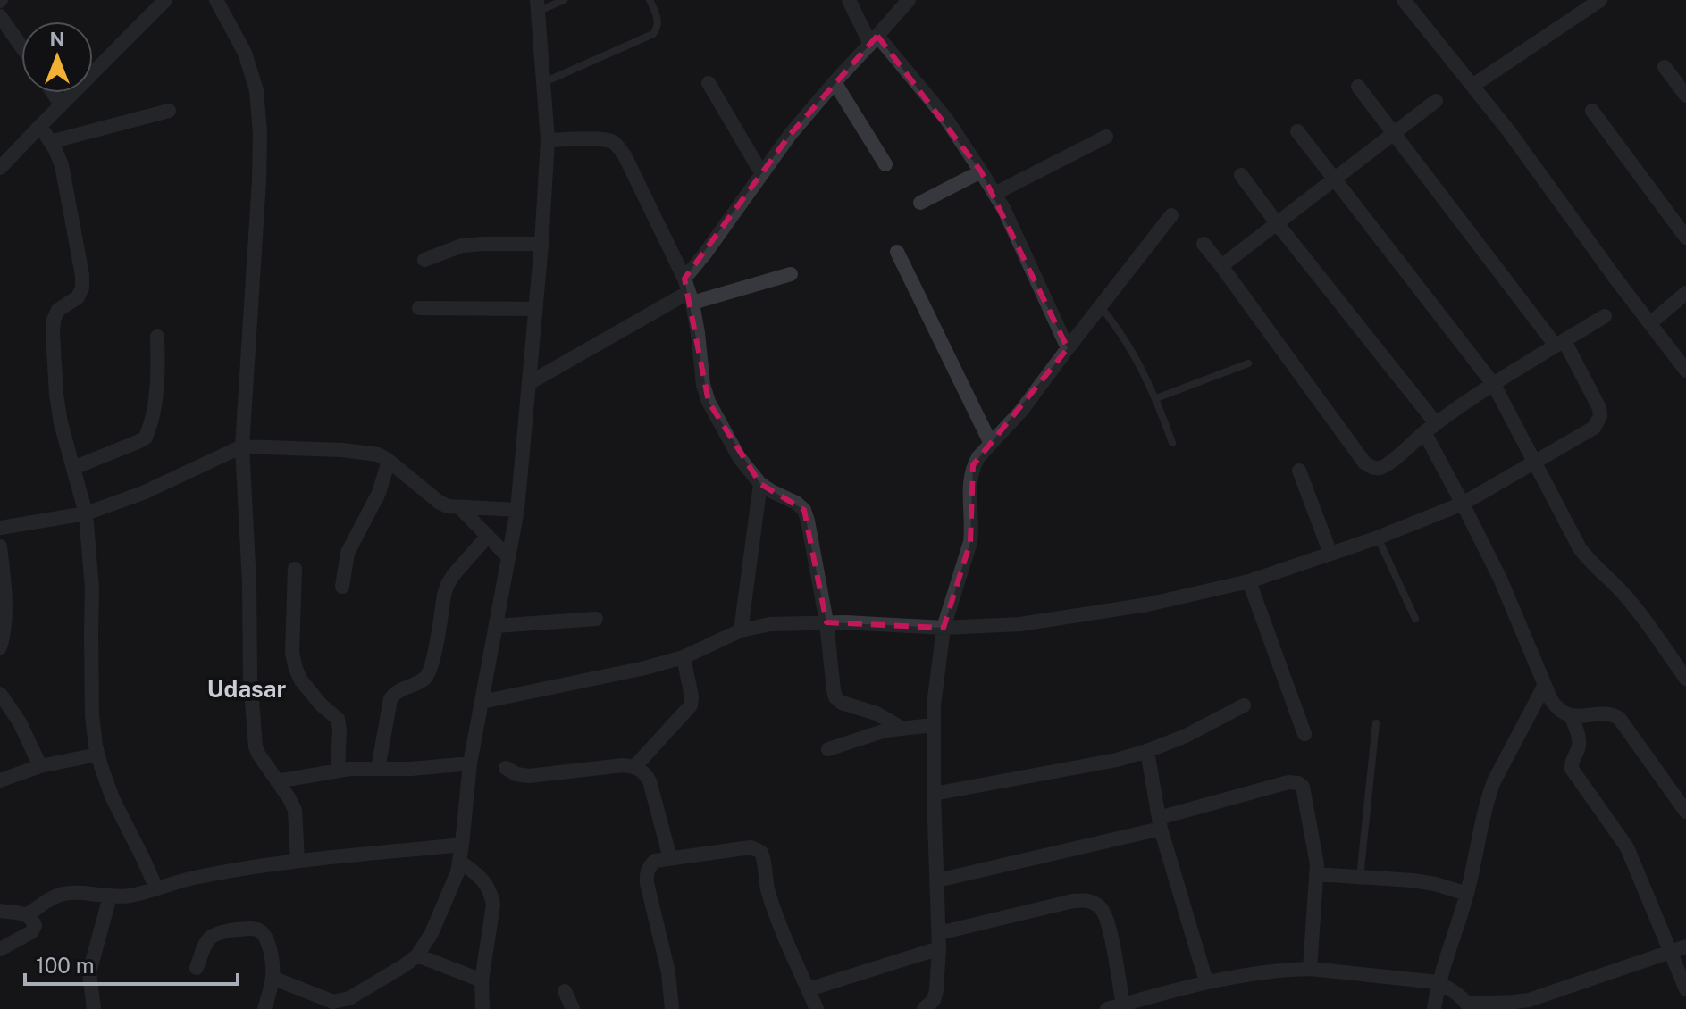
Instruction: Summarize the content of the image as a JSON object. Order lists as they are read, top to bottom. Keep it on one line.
{"districts":["Udasar"],"scale_bar":"100 m","north":"top"}
